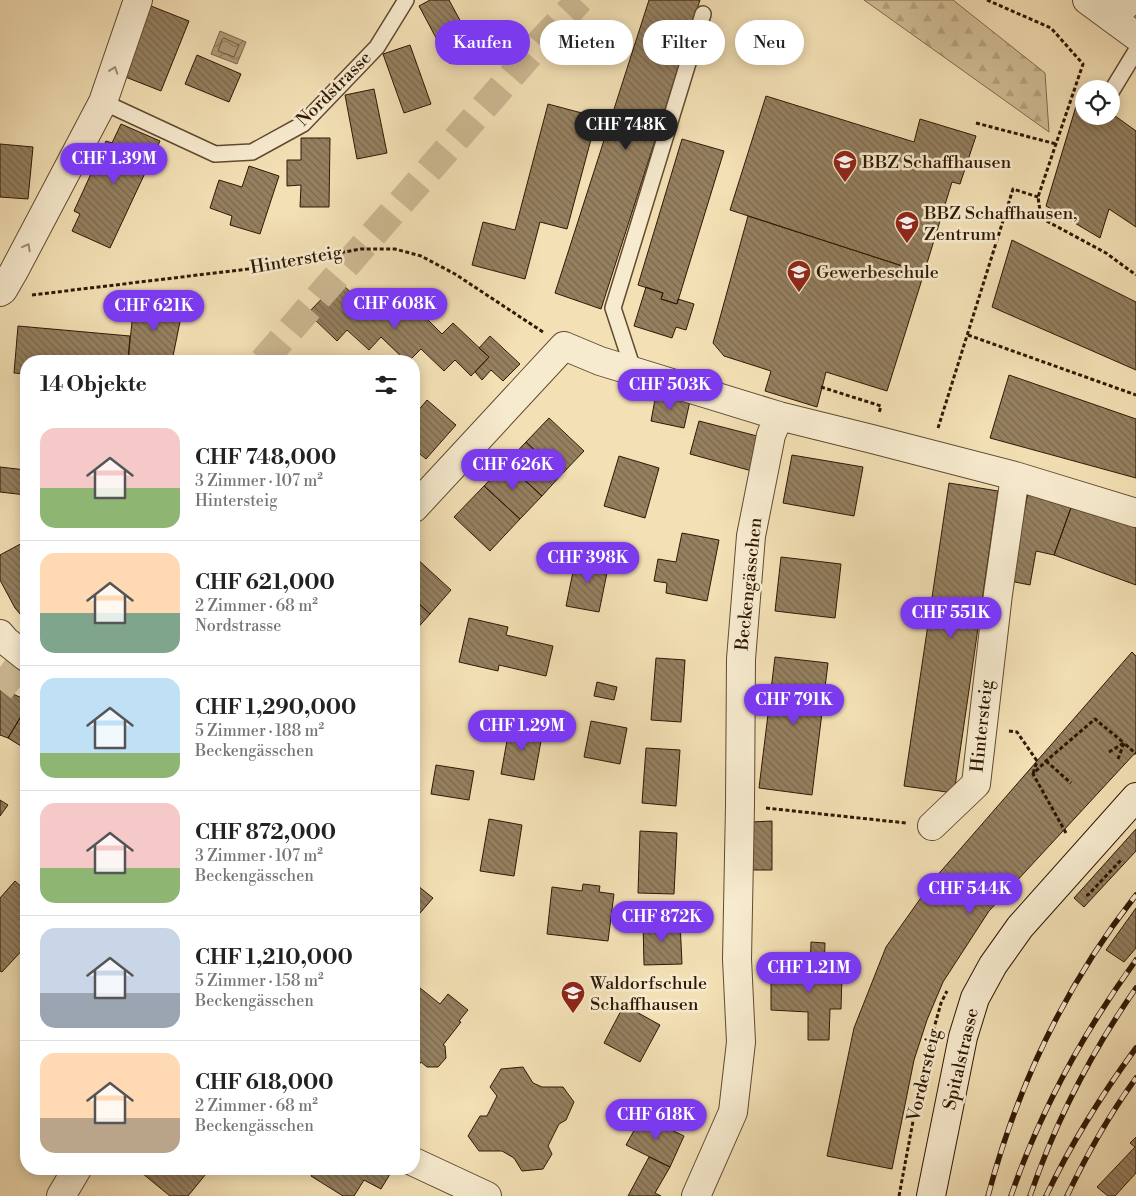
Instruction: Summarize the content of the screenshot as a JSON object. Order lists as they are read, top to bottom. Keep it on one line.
{"streets":{"street":["Hintersteig","Beckengässchen","Spitalstrasse"],"lane":["Nordstrasse"],"path":["Vordersteig"]},"places":{"school or university":["BBZ Schaffhausen","BBZ Schaffhausen, Zentrum","Gewerbeschule","Waldorfschule Schaffhausen"]},"page":{"chip":["Kaufen","Mieten","Filter","Neu"],"price":["CHF 748K","CHF 1.39M","CHF 608K","CHF 621K","CHF 503K","CHF 626K","CHF 398K","CHF 551K","CHF 791K","CHF 1.29M","CHF 544K","CHF 872K","CHF 1.21M","CHF 618K"],"heading":"14 Objekte","list":[{"name":"CHF 748,000","note":"3 Zimmer · 107 m² · Hintersteig"},{"name":"CHF 621,000","note":"2 Zimmer · 68 m² · Nordstrasse"},{"name":"CHF 1,290,000","note":"5 Zimmer · 188 m² · Beckengässchen"},{"name":"CHF 872,000","note":"3 Zimmer · 107 m² · Beckengässchen"},{"name":"CHF 1,210,000","note":"5 Zimmer · 158 m² · Beckengässchen"},{"name":"CHF 618,000","note":"2 Zimmer · 68 m² · Beckengässchen"}]}}
